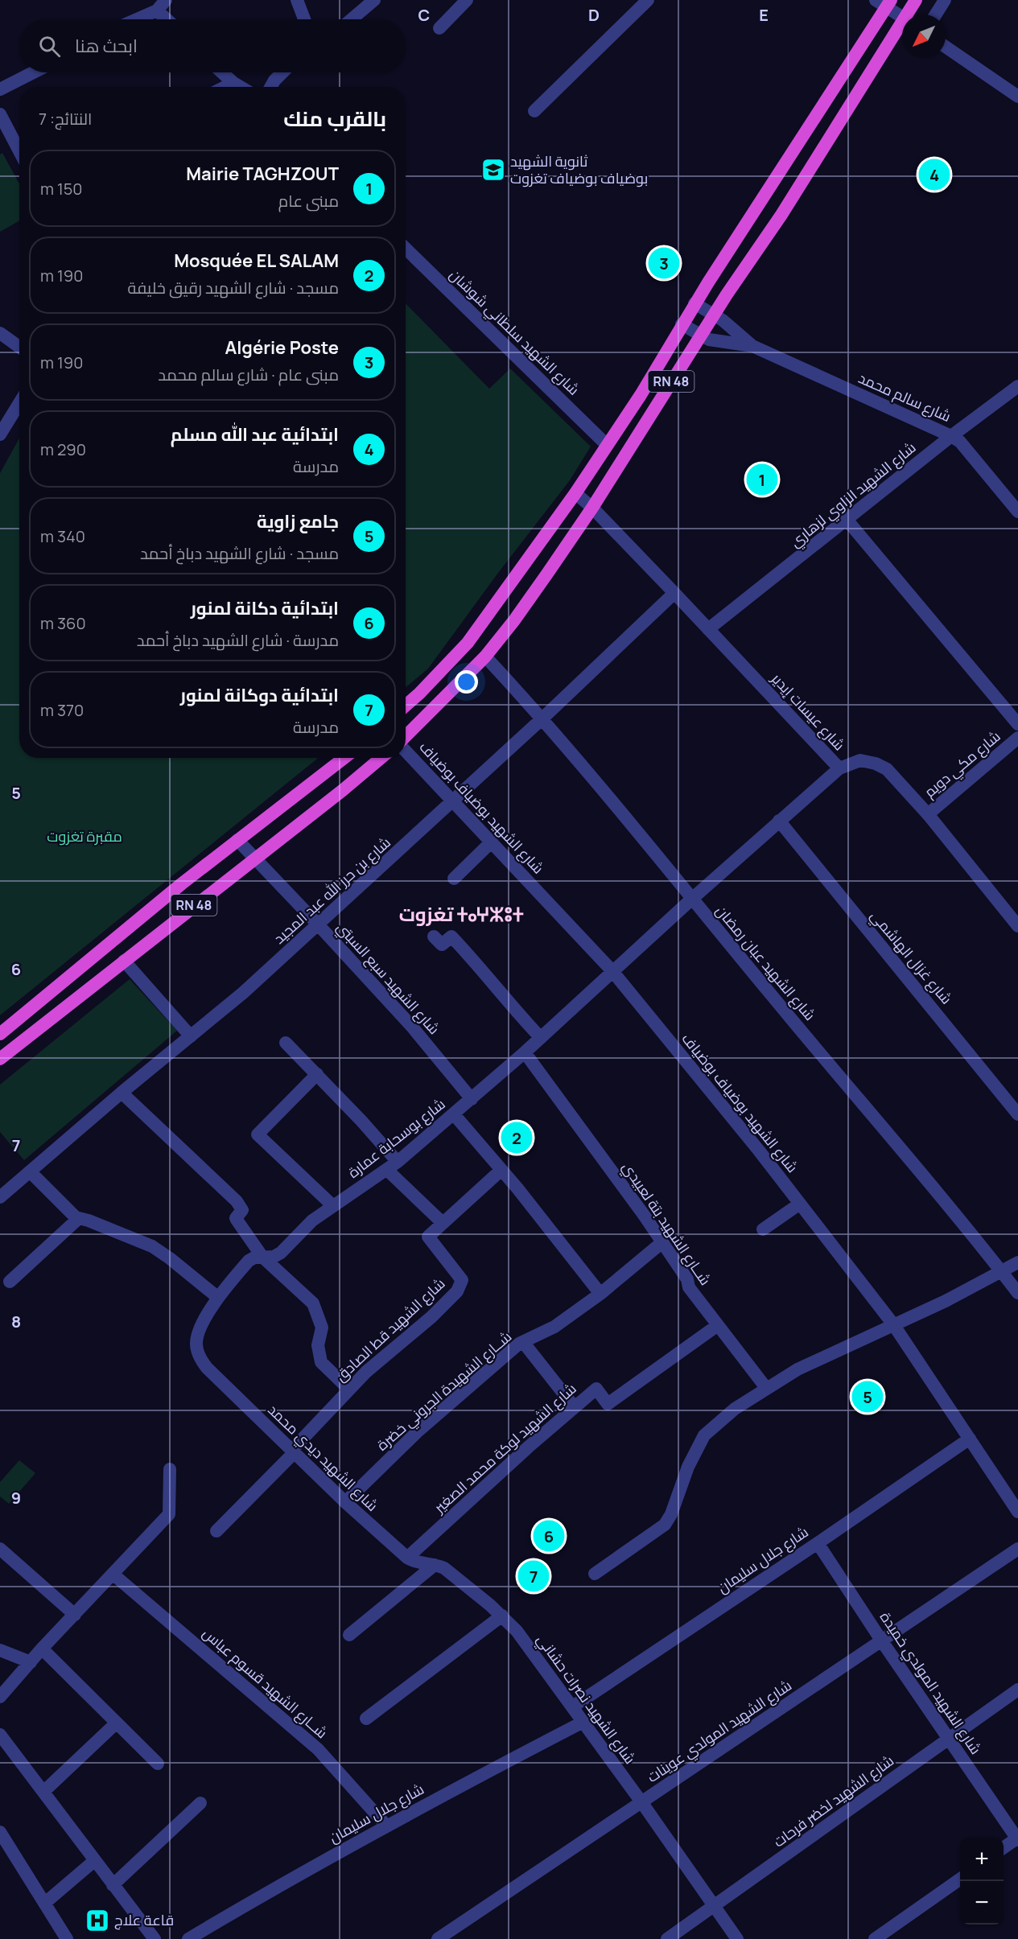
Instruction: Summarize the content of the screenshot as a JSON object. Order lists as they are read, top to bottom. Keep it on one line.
{"streets":{"highway":["RN 48"],"street":["شارع الشهيد سلطاني شوشان","شارع سالم محمد","شارع الشهيد الزاوي لزهاري","شارع عيسات إيدير","شارع مكي دويم","شارع الشهيد بوضياف بوضياف","شارع بن حرز الله عبد المجيد","شارع غزال الهاشمي","شارع الشهيد عبان رمضان","شارع الشهيد سبع السبتي","شارع بوسحابة عمارة","شــارع الشهيد بتة لعبيدي","شارع الشهيد قط الصادق","شــارع الشهيدة الجروني خضرة","شارع الشهيد لوكة محمد الصغير","شارع الشهيد ديدي محمد","شارع جلال سليمان","شــارع الشهيد قسوم عباس","شارع الشهيد المولدي خميدة","شارع الشهيد نصرات حشاني","شارع الشهيد المولدي عوينات","شارع الشهيد لخضر فرحات"]},"crossings":[["شارع الشهيد سلطاني شوشان","RN 48"],["RN 48","شارع سالم محمد"],["RN 48","شارع عيسات إيدير"],["RN 48","شارع الشهيد عبان رمضان"],["RN 48","شارع الشهيد سبع السبتي"],["شارع سالم محمد","شارع الشهيد الزاوي لزهاري"],["شارع الشهيد الزاوي لزهاري","شارع عيسات إيدير"],["شارع عيسات إيدير","شارع مكي دويم"],["شارع عيسات إيدير","شارع بن حرز الله عبد المجيد"],["شارع عيسات إيدير","شارع بوسحابة عمارة"],["شارع الشهيد بوضياف بوضياف","شارع بن حرز الله عبد المجيد"],["شارع الشهيد بوضياف بوضياف","شارع بوسحابة عمارة"],["شارع الشهيد بوضياف بوضياف","شارع جلال سليمان"],["شارع بن حرز الله عبد المجيد","شارع الشهيد عبان رمضان"],["شارع بن حرز الله عبد المجيد","شارع الشهيد سبع السبتي"],["شارع غزال الهاشمي","شارع بوسحابة عمارة"],["شارع الشهيد عبان رمضان","شارع بوسحابة عمارة"],["شارع الشهيد سبع السبتي","شارع بوسحابة عمارة"],["شارع بوسحابة عمارة","شــارع الشهيد بتة لعبيدي"],["شارع بوسحابة عمارة","شارع الشهيد ديدي محمد"],["شــارع الشهيد بتة لعبيدي","شــارع الشهيدة الجروني خضرة"],["شــارع الشهيد بتة لعبيدي","شارع الشهيد لوكة محمد الصغير"],["شارع الشهيد قط الصادق","شارع الشهيد ديدي محمد"],["شــارع الشهيدة الجروني خضرة","شارع الشهيد ديدي محمد"],["شارع الشهيد لوكة محمد الصغير","شارع الشهيد ديدي محمد"],["شارع الشهيد ديدي محمد","شارع الشهيد نصرات حشاني"],["شارع جلال سليمان","شــارع الشهيد قسوم عباس"],["شارع جلال سليمان","شارع الشهيد المولدي خميدة"],["شارع جلال سليمان","شارع الشهيد نصرات حشاني"],["شارع الشهيد المولدي خميدة","شارع الشهيد المولدي عوينات"],["شارع الشهيد المولدي خميدة","شارع الشهيد لخضر فرحات"],["شارع الشهيد نصرات حشاني","شارع الشهيد المولدي عوينات"],["شارع الشهيد نصرات حشاني","شارع الشهيد لخضر فرحات"]],"districts":["تغزوت ⵜⴰⵖⵣⵓⵜ"],"parks":["مقبرة تغزوت"],"places":{"school or university":["ثانوية الشهيد بوضياف بوضياف تغزوت"],"hospital":["قاعة علاج"]},"north":"bottom left","page":{"search":"ابحث هنا","heading":["بالقرب منك","النتائج: 7"],"list":[{"mark":"1","name":"Mairie TAGHZOUT","note":"مبنى عام","value":"150 m"},{"mark":"2","name":"Mosquée EL SALAM","note":"مسجد · شارع الشهيد رقيق خليفة","value":"190 m"},{"mark":"3","name":"Algérie Poste","note":"مبنى عام · شارع سالم محمد","value":"190 m"},{"mark":"4","name":"ابتدائية عبد الله مسلم","note":"مدرسة","value":"290 m"},{"mark":"5","name":"جامع زاوية","note":"مسجد · شارع الشهيد دباخ أحمد","value":"340 m"},{"mark":"6","name":"ابتدائية دكانة لمنور","note":"مدرسة · شارع الشهيد دباخ أحمد","value":"360 m"},{"mark":"7","name":"ابتدائية دوكانة لمنور","note":"مدرسة","value":"370 m"}],"pins":["4","3","1","2","5","6","7"],"map_buttons":["+","−"]},"grid":{"columns":["C","D","E"],"rows":["5","6","7","8","9"]}}
